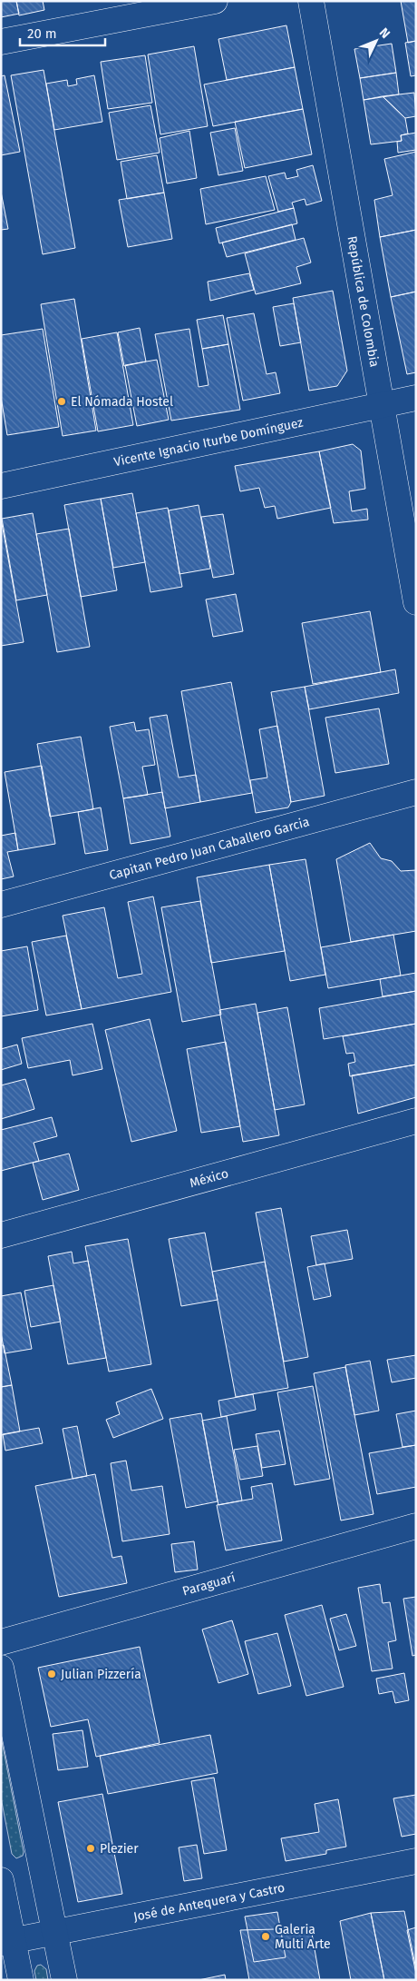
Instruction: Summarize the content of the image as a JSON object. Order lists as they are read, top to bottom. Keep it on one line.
{"streets":{"street":["República de Colombia","Vicente Ignacio Iturbe Domínguez","Capitan Pedro Juan Caballero Garcia","México","Paraguarí","José de Antequera y Castro"]},"crossings":[["República de Colombia","Vicente Ignacio Iturbe Domínguez"]],"places":["El Nómada Hostel","Julian Pizzería","Plezier","Galeria Multi Arte"],"scale_bar":"20 m","north":"top right"}
